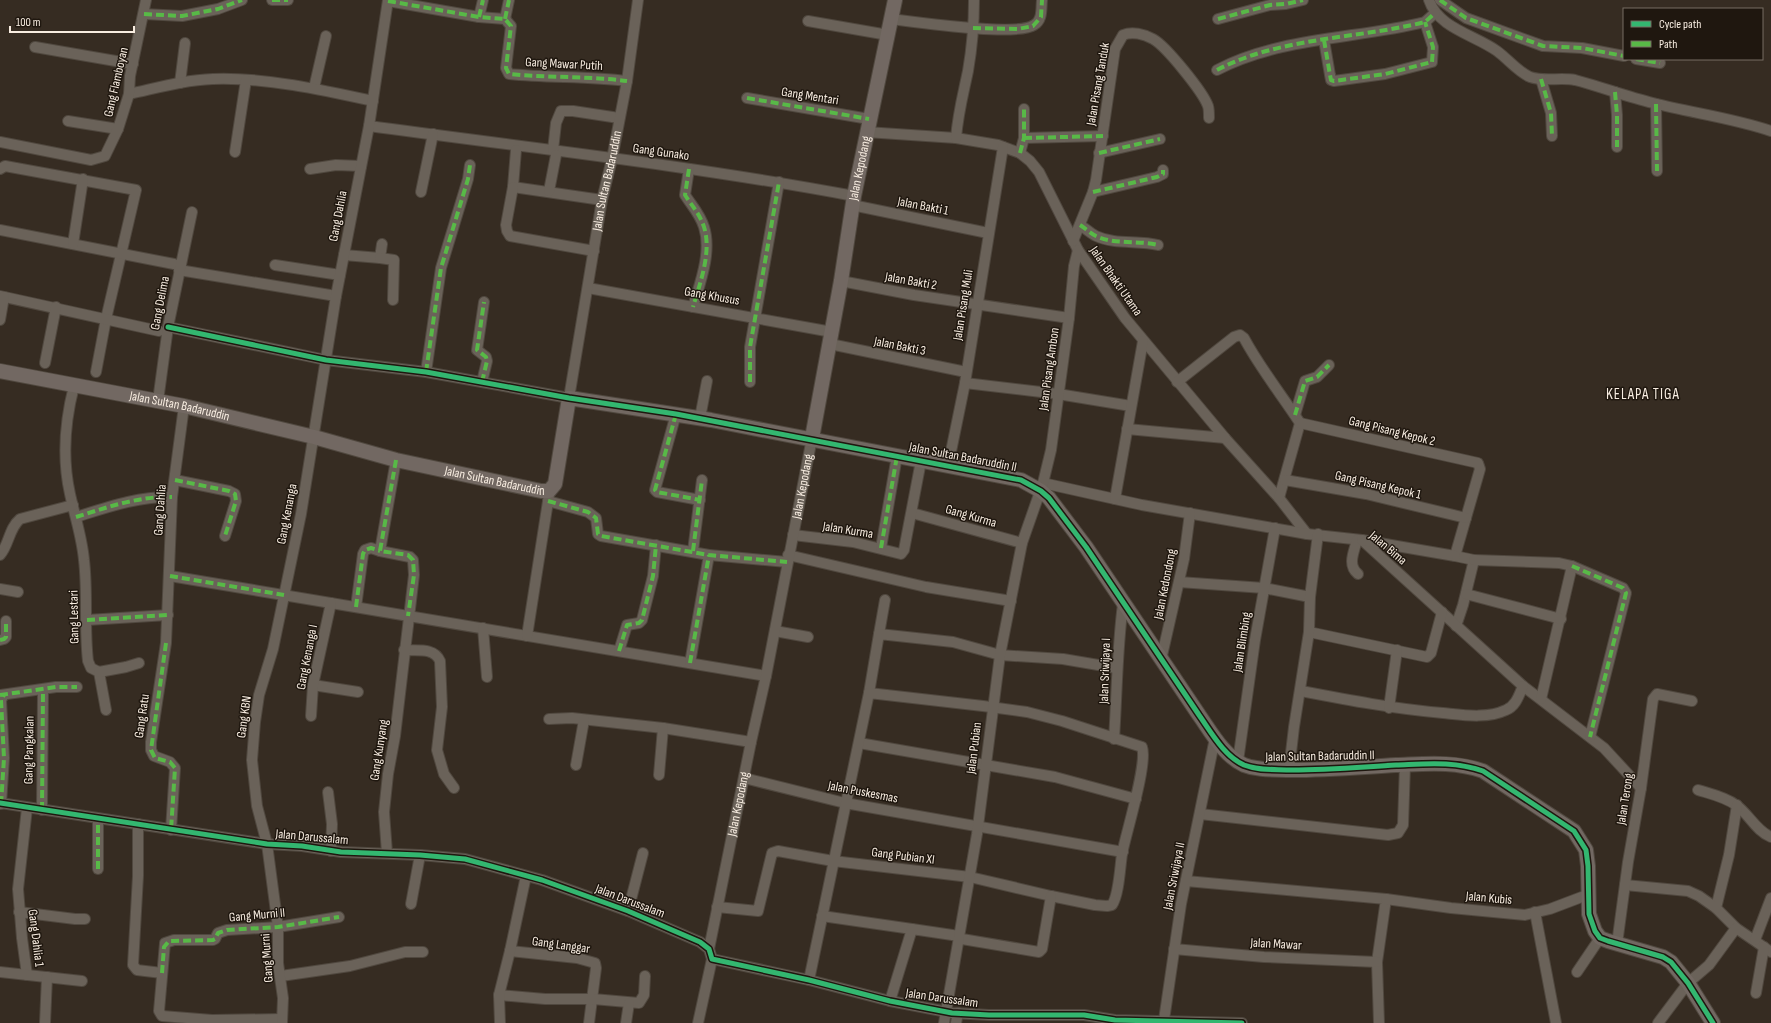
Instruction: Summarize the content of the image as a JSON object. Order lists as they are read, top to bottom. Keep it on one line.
{"streets":{"street":["Gang Mawar Putih","Gang Flamboyan","Jalan Pisang Tanduk","Gang Mentari","Gang Gunako","Jalan Kepodang","Jalan Sultan Badaruddin","Jalan Bakti 1","Gang Dahlia","Jalan Bakti 2","Jalan Bhakti Utama","Gang Khusus","Gang Delima","Jalan Pisang Muli","Jalan Bakti 3","Jalan Pisang Ambon","Gang Pisang Kepok 2","Jalan Sultan Badaruddin II","Gang Pisang Kepok 1","Gang Kenanga","Gang Kurma","Jalan Kurma","Jalan Bima","Jalan Kedondong","Gang Lestari","Jalan Blimbing","Gang Kenanga I","Jalan Sriwijaya I","Gang Ratu","Gang KBN","Jalan Pubian","Gang Pangkalan","Gang Kunyang","Jalan Puskesmas","Jalan Terong","Jalan Darussalam","Gang Pubian XI","Jalan Sriwijaya II","Jalan Kubis","Gang Murni II","Gang Dahlia 1","Jalan Mawar","Gang Langgar","Gang Murni"]},"crossings":[["Gang Mawar Putih","Jalan Sultan Badaruddin"],["Jalan Pisang Tanduk","Jalan Bhakti Utama"],["Jalan Pisang Tanduk","Jalan Pisang Ambon"],["Gang Mentari","Jalan Kepodang"],["Gang Mentari","Jalan Bhakti Utama"],["Gang Gunako","Jalan Kepodang"],["Gang Gunako","Jalan Sultan Badaruddin"],["Gang Gunako","Jalan Bakti 1"],["Gang Gunako","Gang Dahlia"],["Jalan Kepodang","Jalan Bakti 1"],["Jalan Kepodang","Jalan Bakti 2"],["Jalan Kepodang","Jalan Bhakti Utama"],["Jalan Kepodang","Gang Khusus"],["Jalan Kepodang","Jalan Bakti 3"],["Jalan Kepodang","Jalan Sultan Badaruddin II"],["Jalan Kepodang","Jalan Kurma"],["Jalan Kepodang","Jalan Puskesmas"],["Jalan Kepodang","Jalan Darussalam"],["Jalan Kepodang","Gang Pubian XI"],["Jalan Sultan Badaruddin","Gang Dahlia"],["Jalan Sultan Badaruddin","Gang Khusus"],["Jalan Sultan Badaruddin","Gang Delima"],["Jalan Sultan Badaruddin","Jalan Sultan Badaruddin II"],["Jalan Sultan Badaruddin","Gang Kenanga"],["Jalan Sultan Badaruddin","Gang Lestari"],["Jalan Bakti 1","Jalan Pisang Muli"],["Gang Dahlia","Gang Kenanga"],["Gang Dahlia","Gang Ratu"],["Jalan Bakti 2","Jalan Pisang Muli"],["Jalan Bakti 2","Jalan Pisang Ambon"],["Jalan Bhakti Utama","Jalan Pisang Muli"],["Jalan Bhakti Utama","Jalan Pisang Ambon"],["Jalan Bhakti Utama","Jalan Bima"],["Gang Khusus","Jalan Bakti 3"],["Jalan Pisang Muli","Jalan Bakti 3"],["Jalan Pisang Muli","Jalan Sultan Badaruddin II"],["Jalan Pisang Ambon","Jalan Sultan Badaruddin II"],["Jalan Pisang Ambon","Jalan Bima"],["Jalan Pisang Ambon","Jalan Pubian"],["Gang Pisang Kepok 2","Gang Pisang Kepok 1"],["Jalan Sultan Badaruddin II","Jalan Bima"],["Jalan Sultan Badaruddin II","Jalan Kedondong"],["Jalan Sultan Badaruddin II","Jalan Blimbing"],["Jalan Sultan Badaruddin II","Jalan Sriwijaya I"],["Jalan Sultan Badaruddin II","Jalan Pubian"],["Jalan Sultan Badaruddin II","Jalan Sriwijaya II"],["Jalan Sultan Badaruddin II","Jalan Kubis"],["Gang Kenanga","Gang KBN"],["Gang Kurma","Jalan Kurma"],["Gang Kurma","Jalan Pubian"],["Jalan Bima","Jalan Kedondong"],["Jalan Bima","Jalan Blimbing"],["Jalan Bima","Jalan Pubian"],["Jalan Bima","Jalan Terong"],["Gang Ratu","Jalan Darussalam"],["Gang KBN","Jalan Darussalam"],["Gang KBN","Gang Murni"],["Jalan Pubian","Jalan Puskesmas"],["Jalan Pubian","Jalan Darussalam"],["Jalan Pubian","Gang Pubian XI"],["Gang Pangkalan","Jalan Darussalam"],["Gang Kunyang","Jalan Darussalam"],["Jalan Puskesmas","Gang Pubian XI"],["Jalan Darussalam","Jalan Sriwijaya II"],["Jalan Darussalam","Gang Dahlia 1"],["Jalan Darussalam","Gang Murni"],["Jalan Sriwijaya II","Jalan Kubis"],["Jalan Sriwijaya II","Jalan Mawar"],["Gang Murni II","Gang Murni"]],"districts":["KELAPA TIGA"],"legend":["Cycle path","Path"],"scale_bar":"100 m"}
